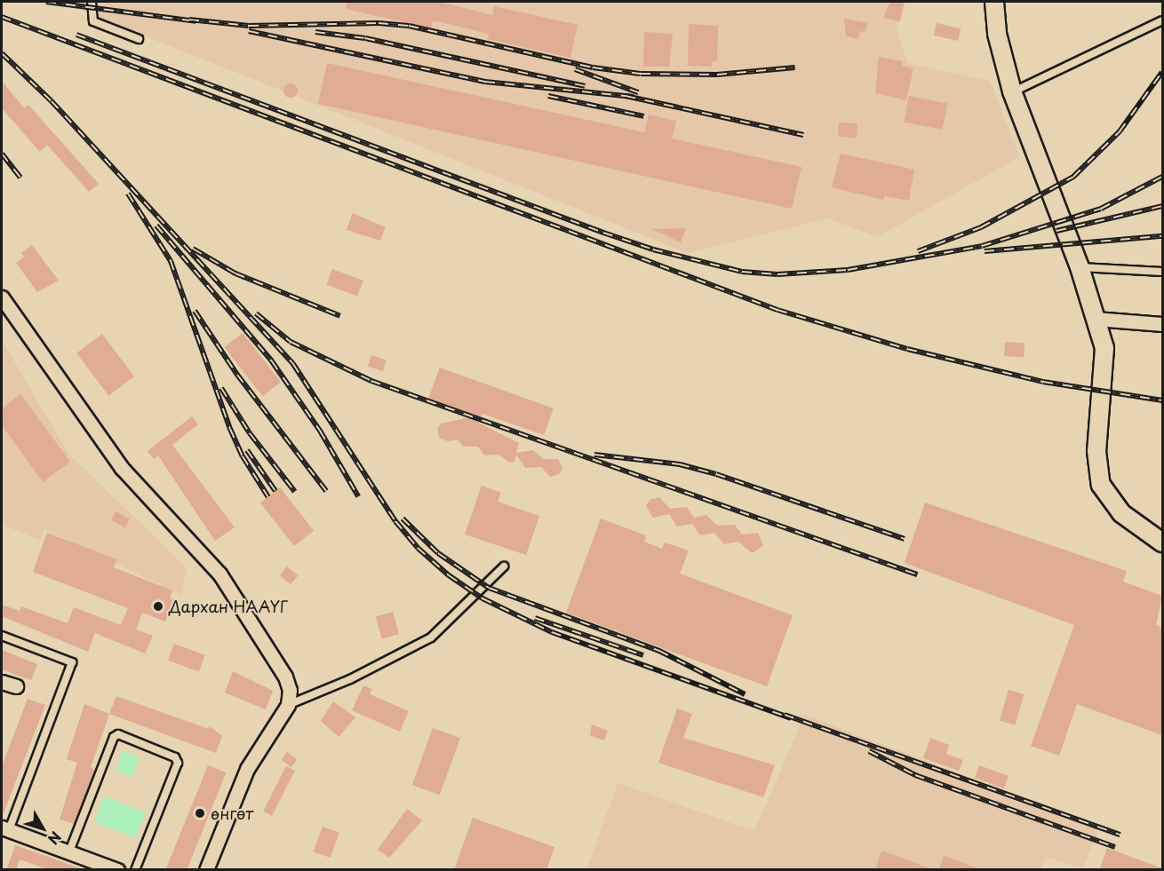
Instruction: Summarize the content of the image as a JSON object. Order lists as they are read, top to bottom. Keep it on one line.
{"places":["Дархан НААҮГ","өнгөт"],"north":"bottom right"}
